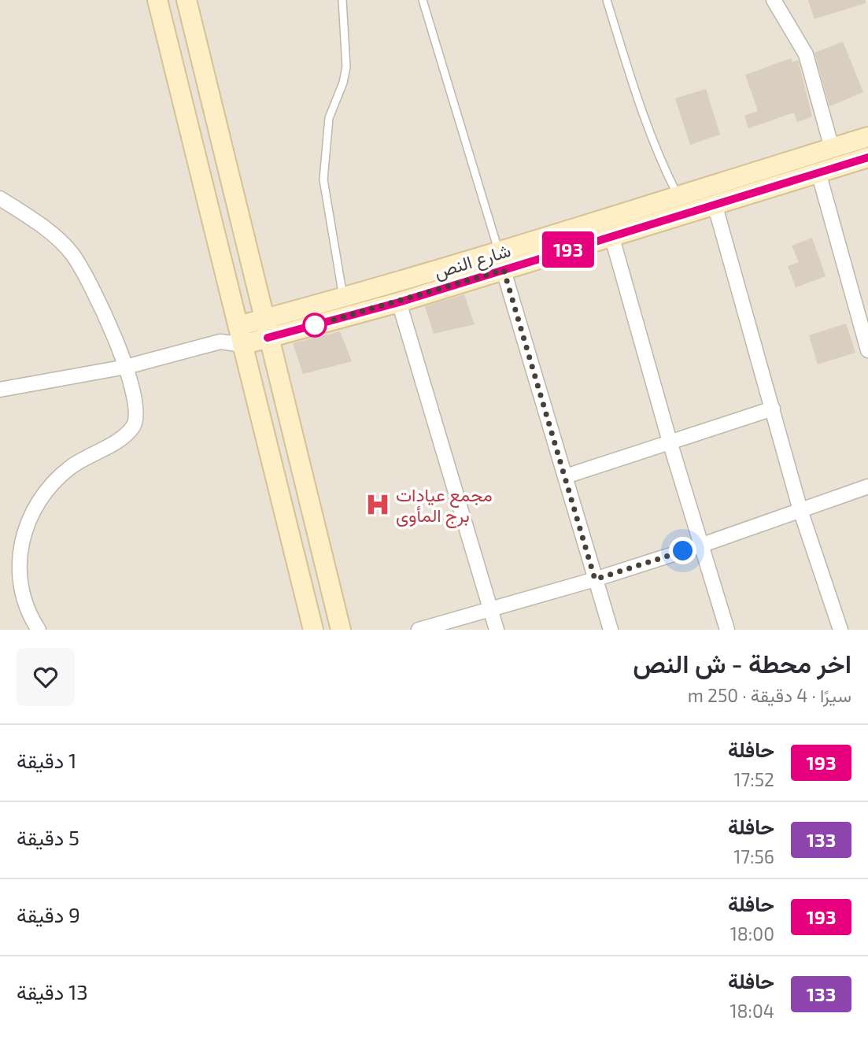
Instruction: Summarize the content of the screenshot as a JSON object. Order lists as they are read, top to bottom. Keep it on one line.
{"streets":{"main road":["شارع النص"]},"places":{"hospital":["مجمع عيادات برج المأوى"]},"lines":["bus line 193"],"page":{"on_map":"193","heading":["اخر محطة - ش النص","سيرًا · 4 دقيقة · 250 m"],"list":[{"mark":"193","name":"حافلة","note":"17:52","value":"1 دقيقة"},{"mark":"133","name":"حافلة","note":"17:56","value":"5 دقيقة"},{"mark":"193","name":"حافلة","note":"18:00","value":"9 دقيقة"},{"mark":"133","name":"حافلة","note":"18:04","value":"13 دقيقة"}]}}
